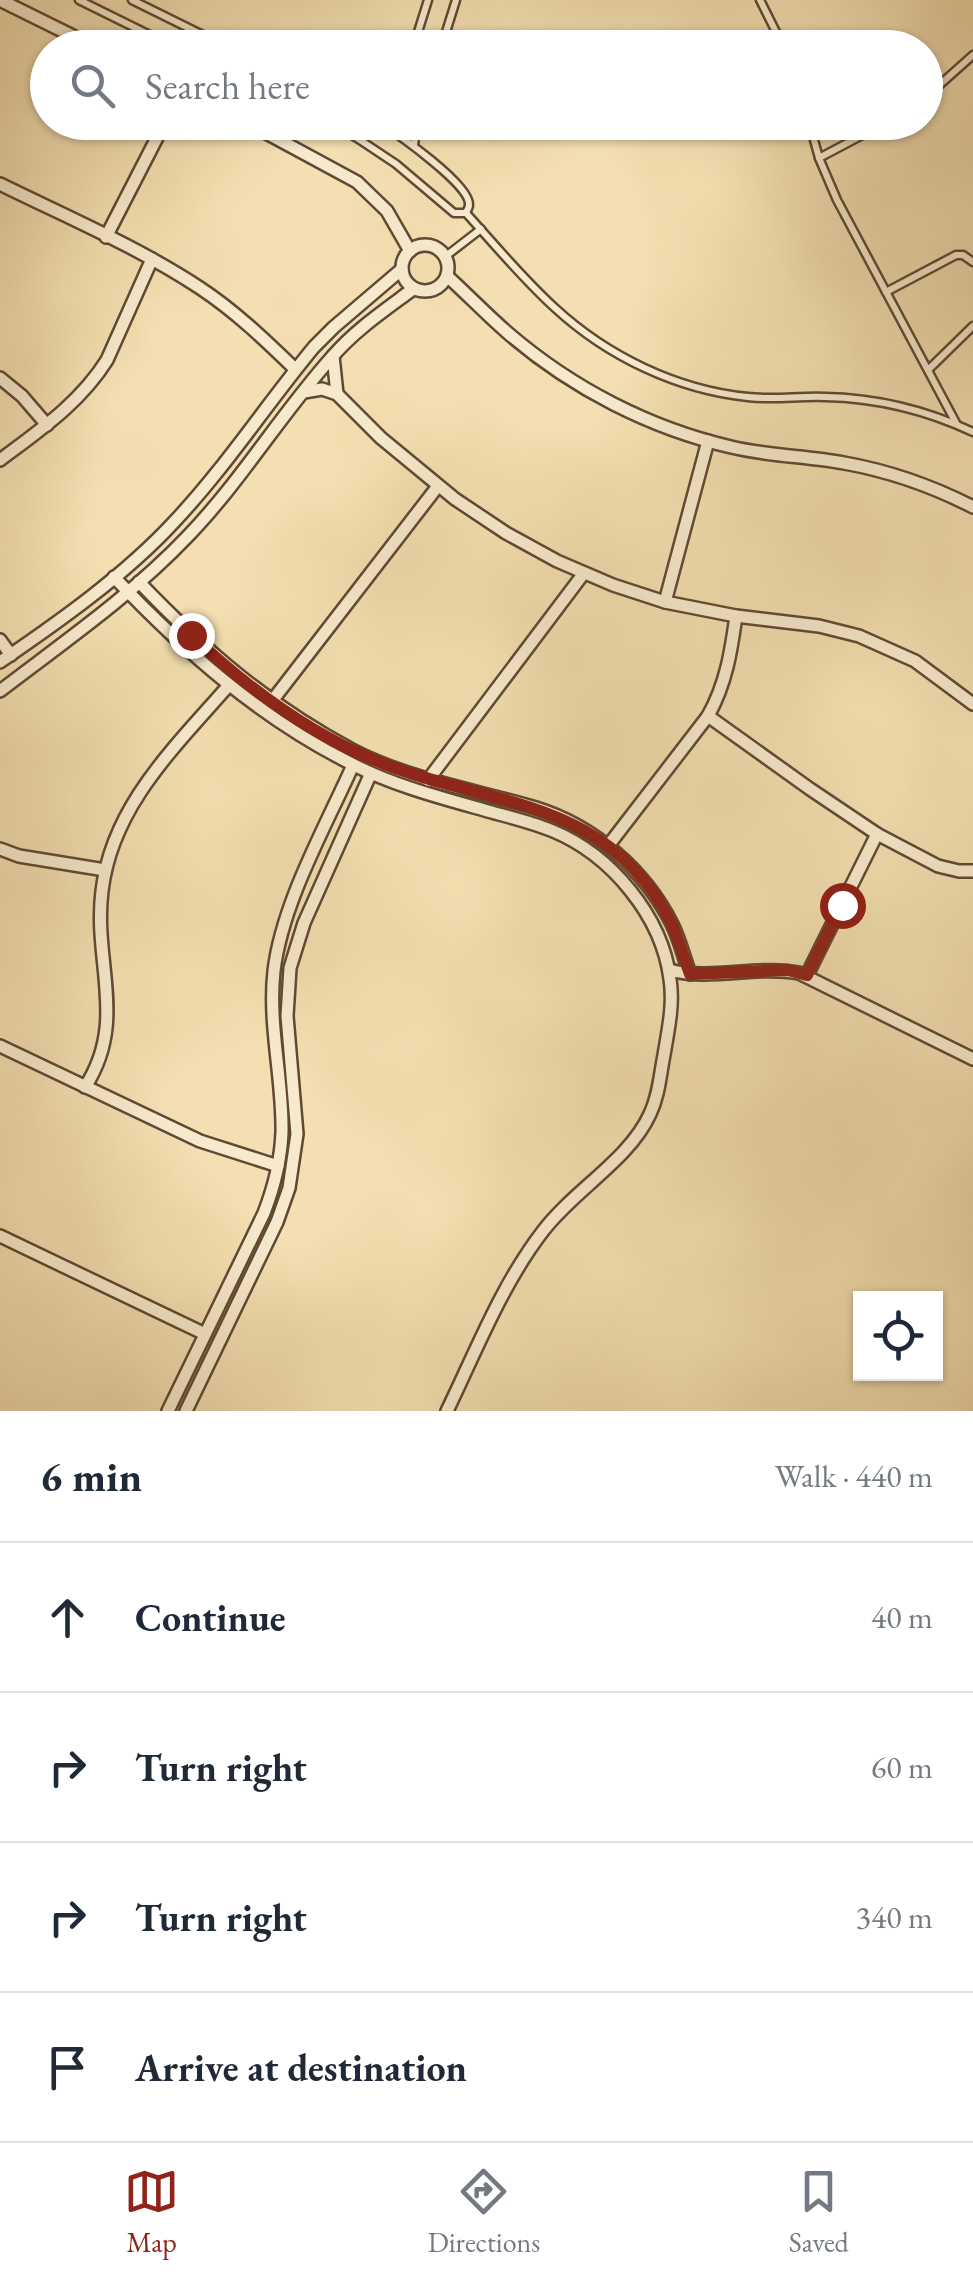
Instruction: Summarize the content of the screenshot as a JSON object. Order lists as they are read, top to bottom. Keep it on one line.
{"page":{"search":"Search here","heading":["6 min","Walk · 440 m"],"list":[["Continue","40 m"],["Turn right","60 m"],["Turn right","340 m"],"Arrive at destination"],"nav":["Map","Directions","Saved"]}}
